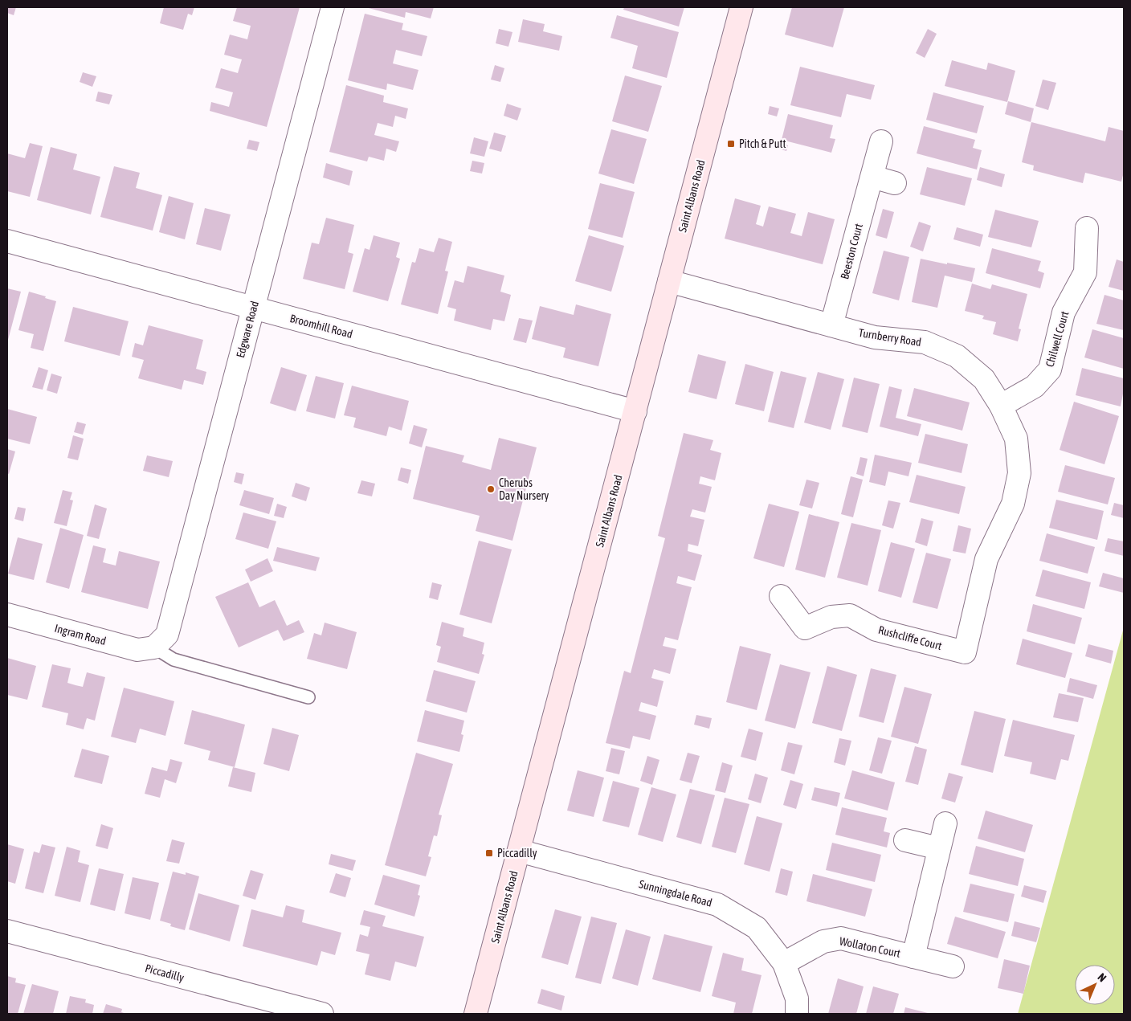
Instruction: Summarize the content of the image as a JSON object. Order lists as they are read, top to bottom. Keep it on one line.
{"streets":{"street":["Saint Albans Road","Beeston Court","Broomhill Road","Edgware Road","Turnberry Road","Chilwell Court","Ingram Road","Rushcliffe Court","Sunningdale Road","Wollaton Court","Piccadilly"]},"crossings":[["Saint Albans Road","Broomhill Road"],["Saint Albans Road","Turnberry Road"],["Saint Albans Road","Sunningdale Road"],["Beeston Court","Turnberry Road"],["Broomhill Road","Edgware Road"],["Edgware Road","Ingram Road"],["Turnberry Road","Chilwell Court"],["Turnberry Road","Rushcliffe Court"],["Sunningdale Road","Wollaton Court"]],"places":{"transit":["Pitch & Putt","Piccadilly"],"other":["Cherubs Day Nursery"]},"north":"top right"}
